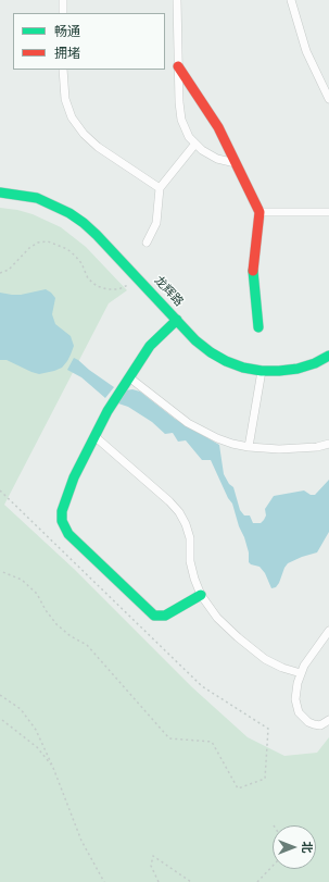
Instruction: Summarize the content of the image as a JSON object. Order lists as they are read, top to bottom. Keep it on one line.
{"streets":{"street":["龙辉路"]},"legend":["畅通","拥堵"],"north":"right"}
